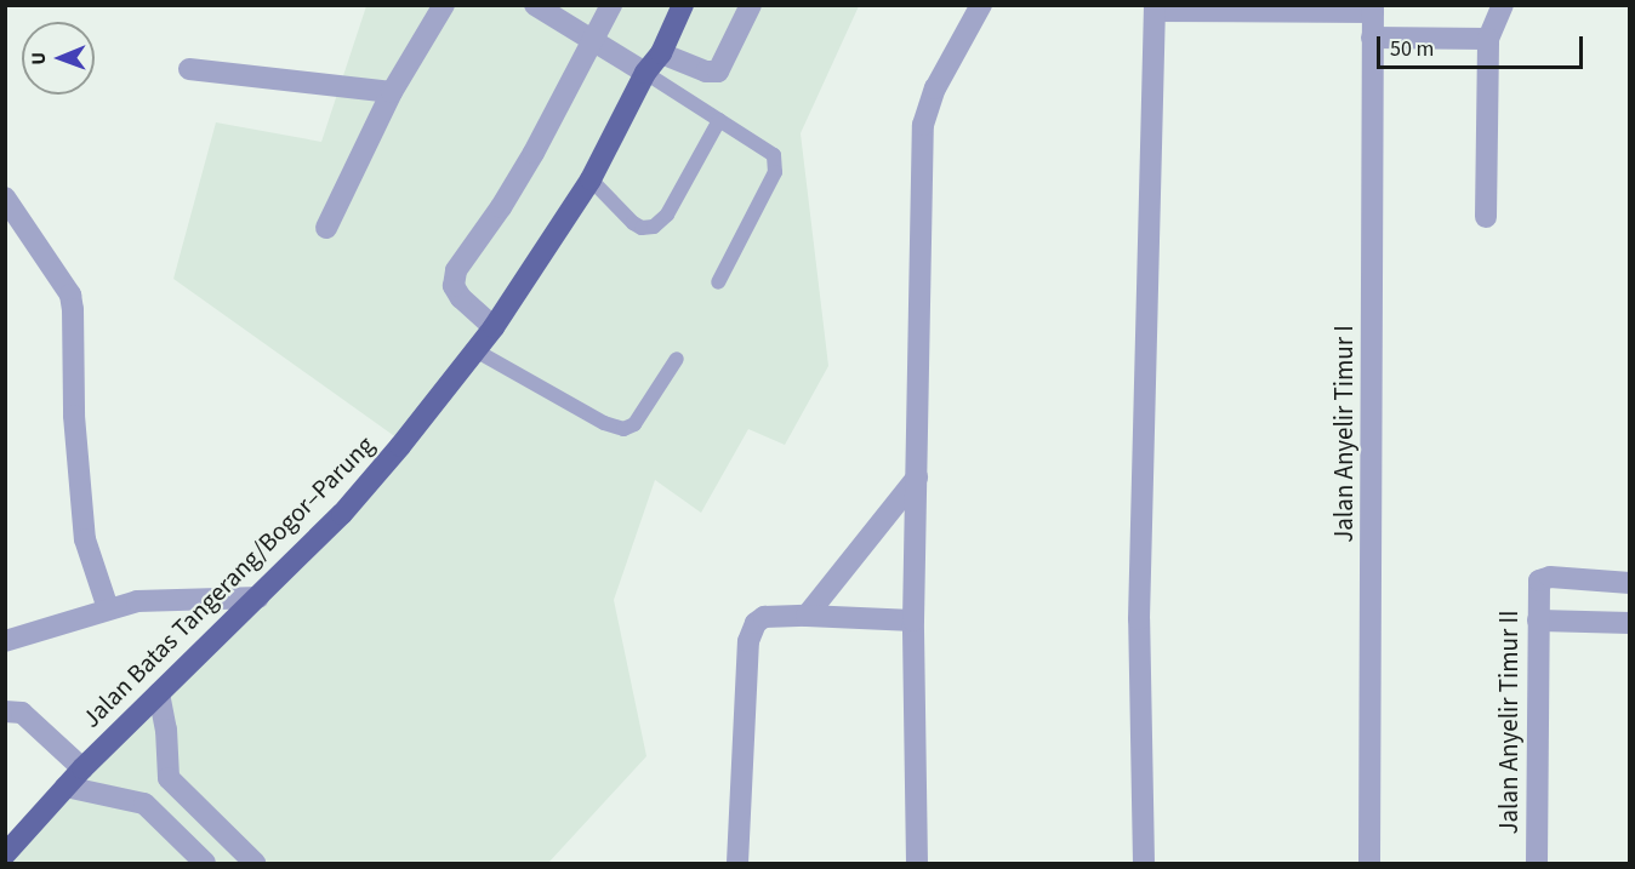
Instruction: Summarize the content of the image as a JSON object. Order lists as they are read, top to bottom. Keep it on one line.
{"streets":{"main road":["Jalan Batas Tangerang/Bogor–Parung"],"street":["Jalan Anyelir Timur I","Jalan Anyelir Timur II"]},"scale_bar":"50 m","north":"left"}
